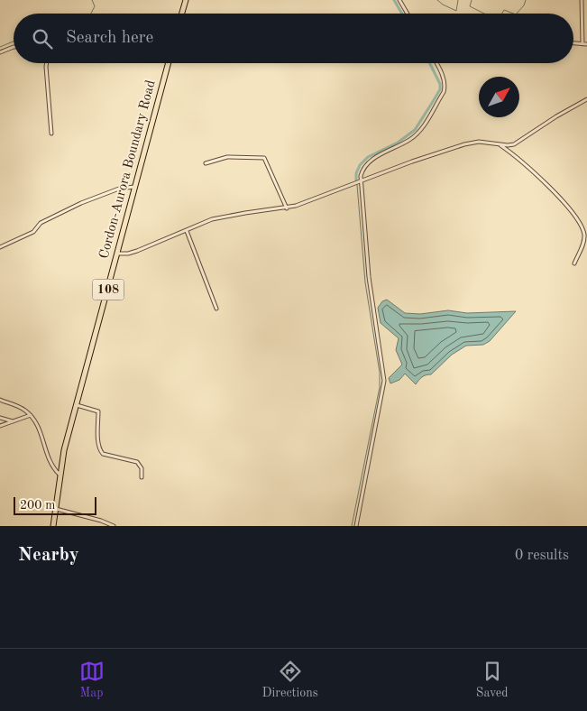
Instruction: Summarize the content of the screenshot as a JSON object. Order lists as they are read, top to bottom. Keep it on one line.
{"streets":{"main road":["Cordon-Aurora Boundary Road","108"]},"scale_bar":"200 m","north":"top right","page":{"search":"Search here","scale":"200 m","heading":["Nearby","0 results"],"nav":["Map","Directions","Saved"]}}
